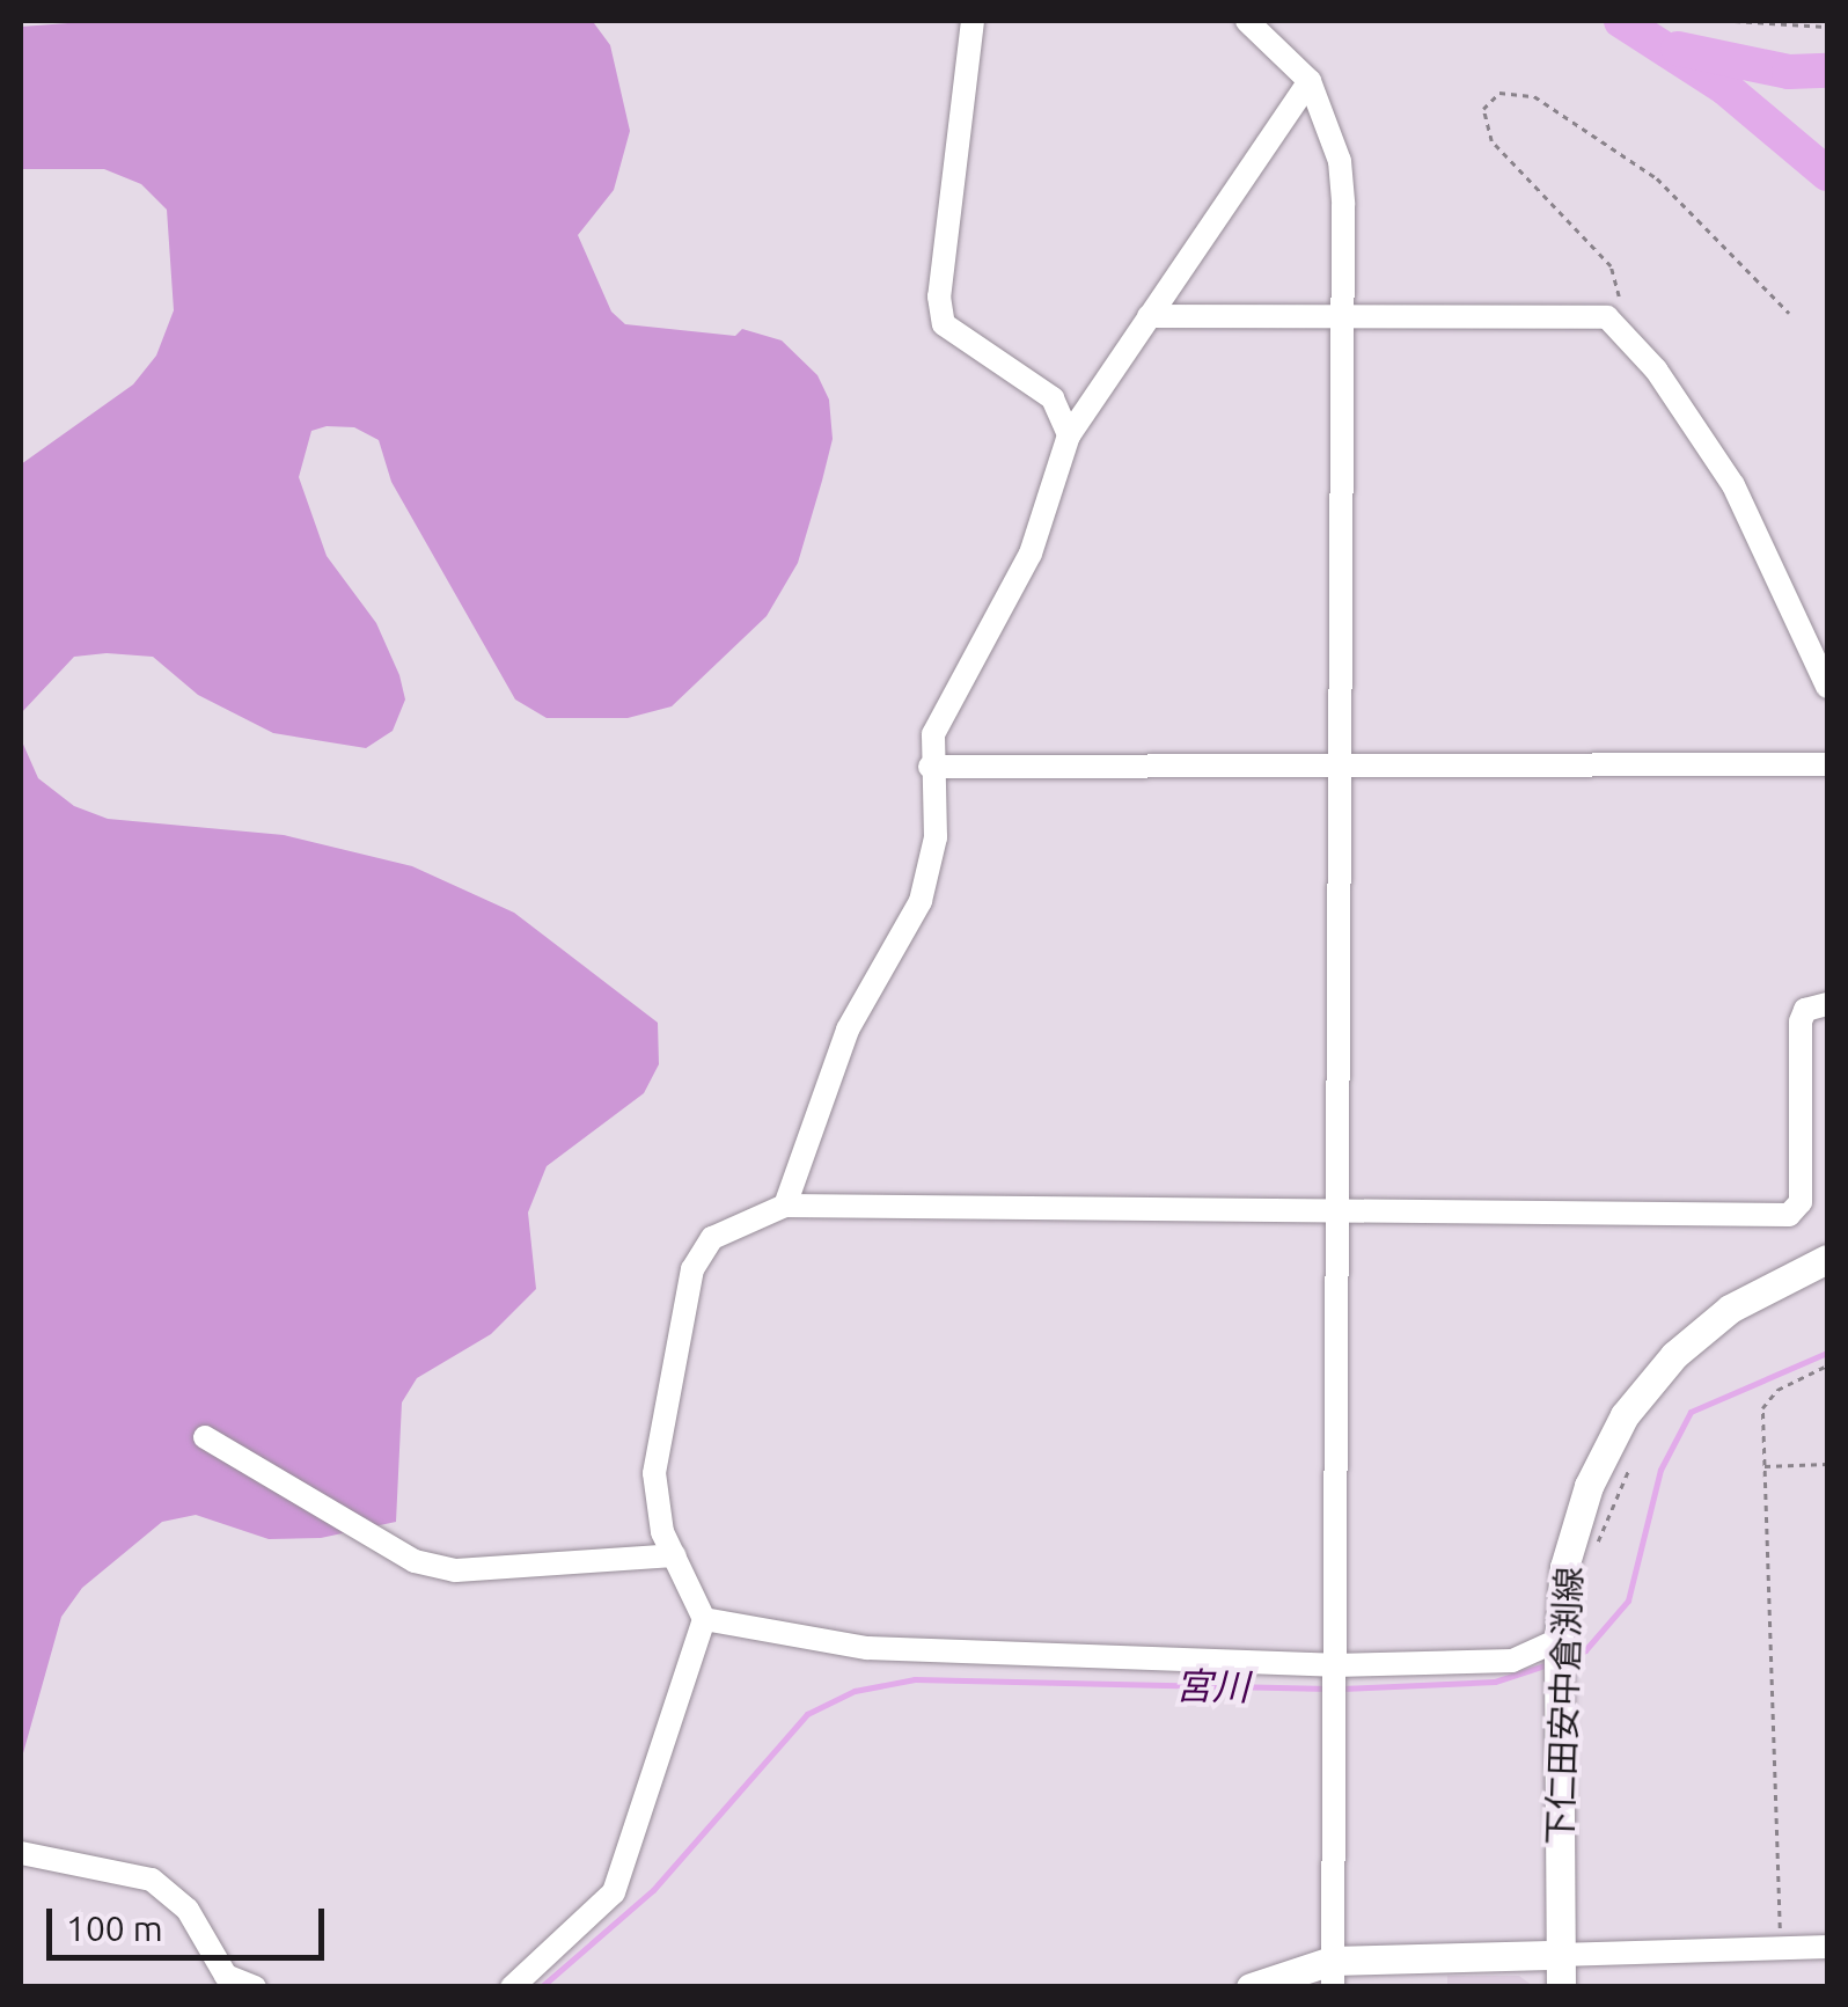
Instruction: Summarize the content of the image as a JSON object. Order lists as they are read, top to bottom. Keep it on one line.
{"streets":{"main road":["下仁田安中倉渕線"]},"water":["宮川"],"scale_bar":"100 m"}
